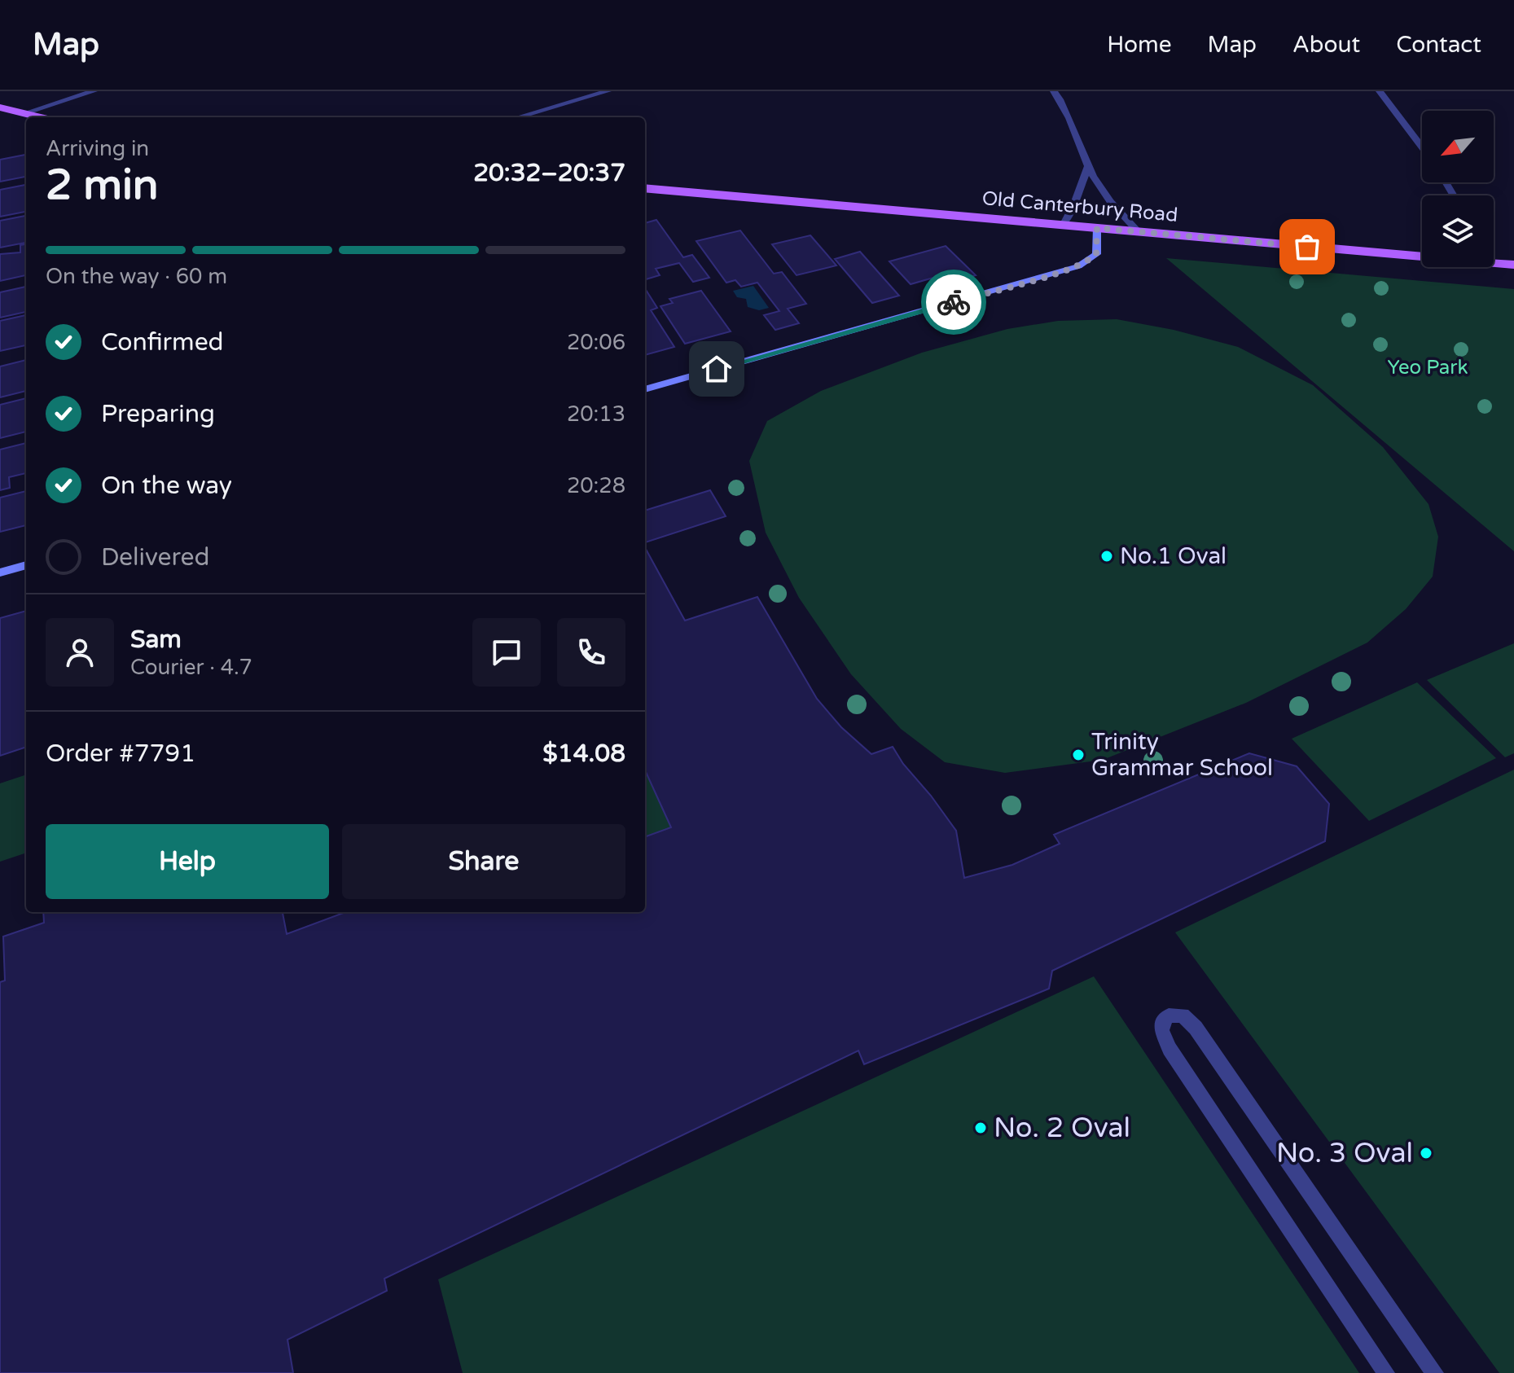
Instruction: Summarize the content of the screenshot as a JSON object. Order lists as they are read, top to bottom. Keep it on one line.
{"streets":{"main road":["Old Canterbury Road"]},"parks":["Yeo Park"],"places":["No.1 Oval","Trinity Grammar School","No. 2 Oval","No. 3 Oval"],"north":"bottom left","page":{"header":"Map","nav":["Home","Map","About","Contact"],"heading":["2 min","Arriving in","20:32–20:37"],"panel":["Sam","Courier · 4.7","Order #7791","$14.08"],"bar":"On the way · 60 m","list":[["Confirmed","20:06"],["Preparing","20:13"],["On the way","20:28"],"Delivered"],"buttons":["Help","Share"]}}
